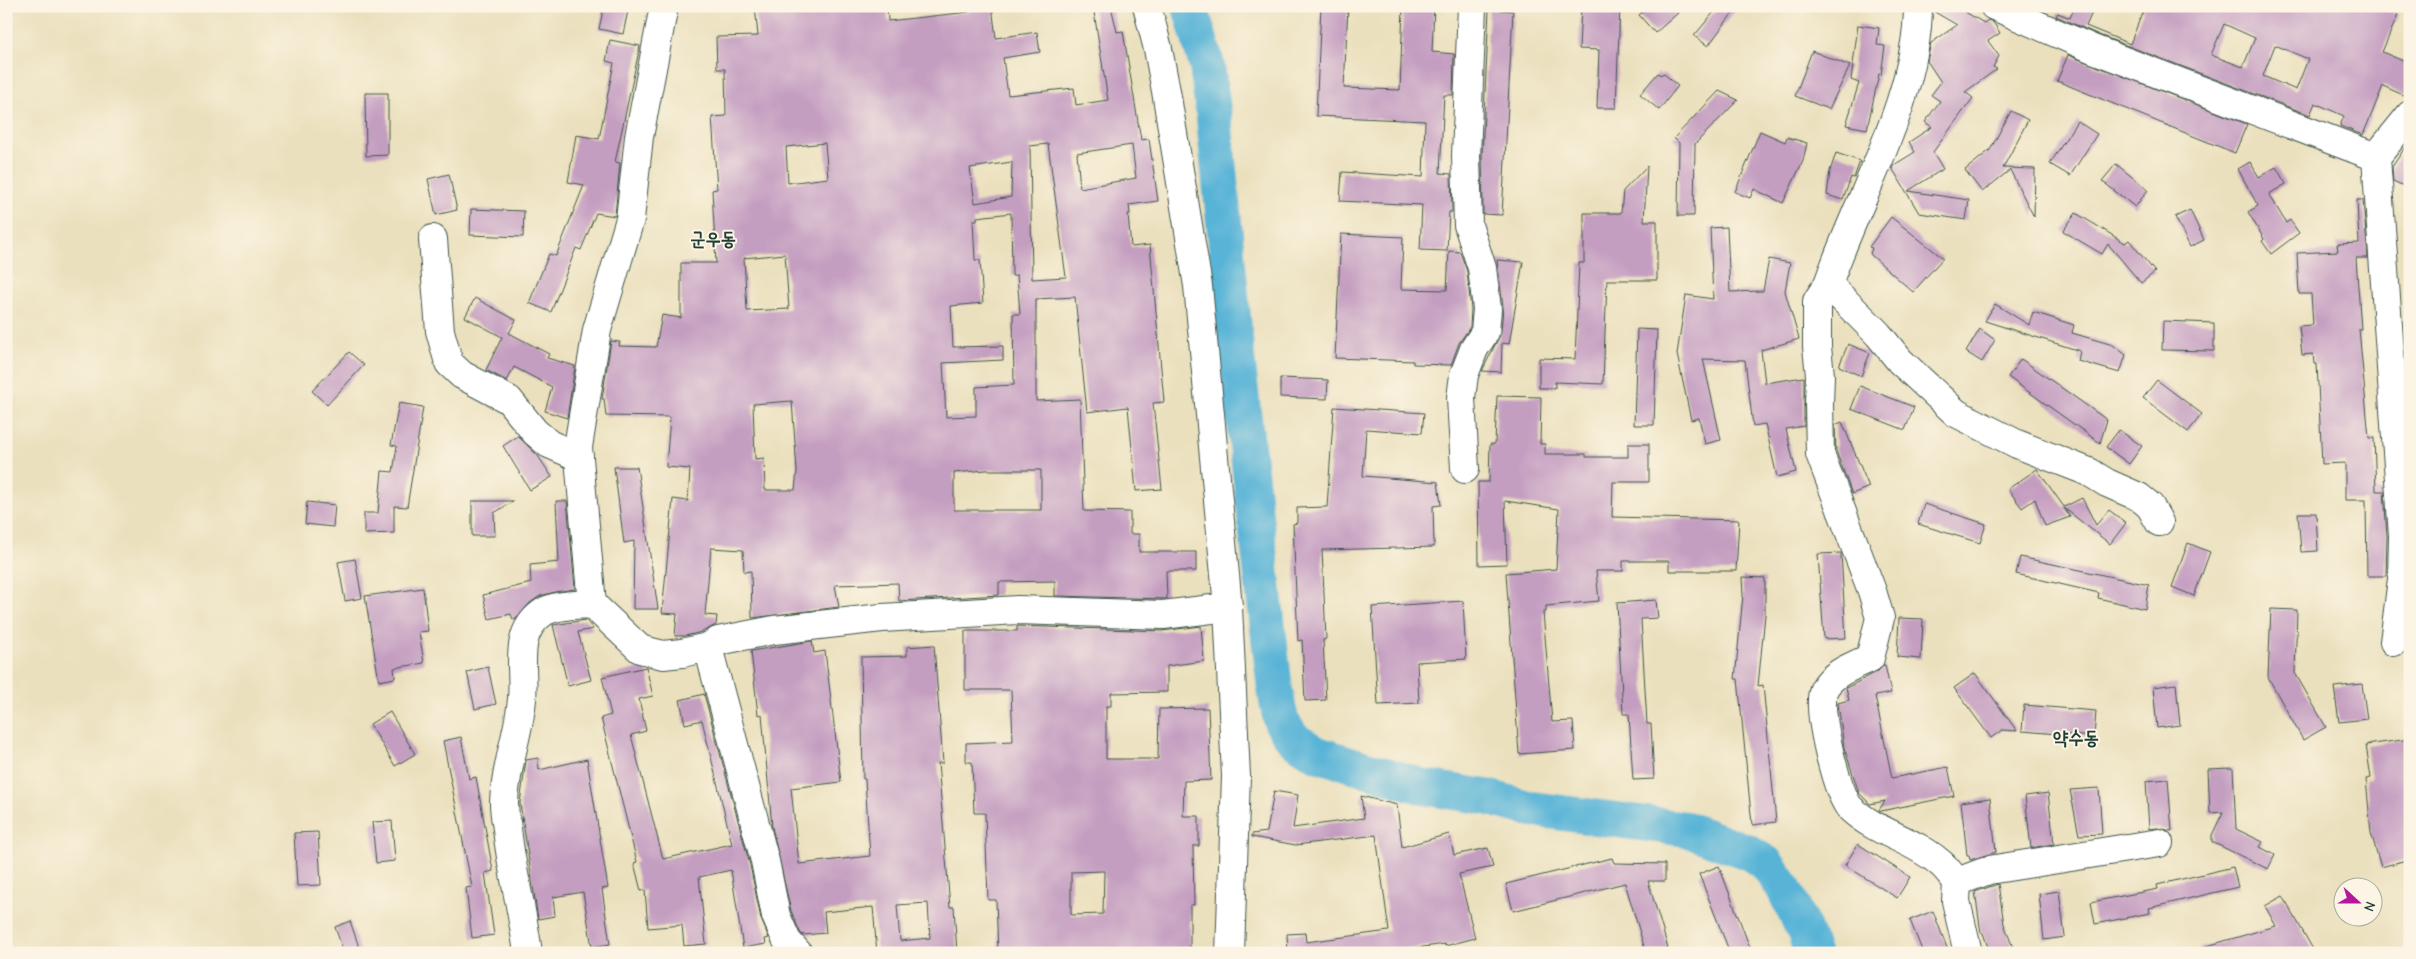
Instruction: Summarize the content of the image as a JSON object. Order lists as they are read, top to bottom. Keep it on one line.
{"districts":["군우동","약수동"],"north":"right"}
